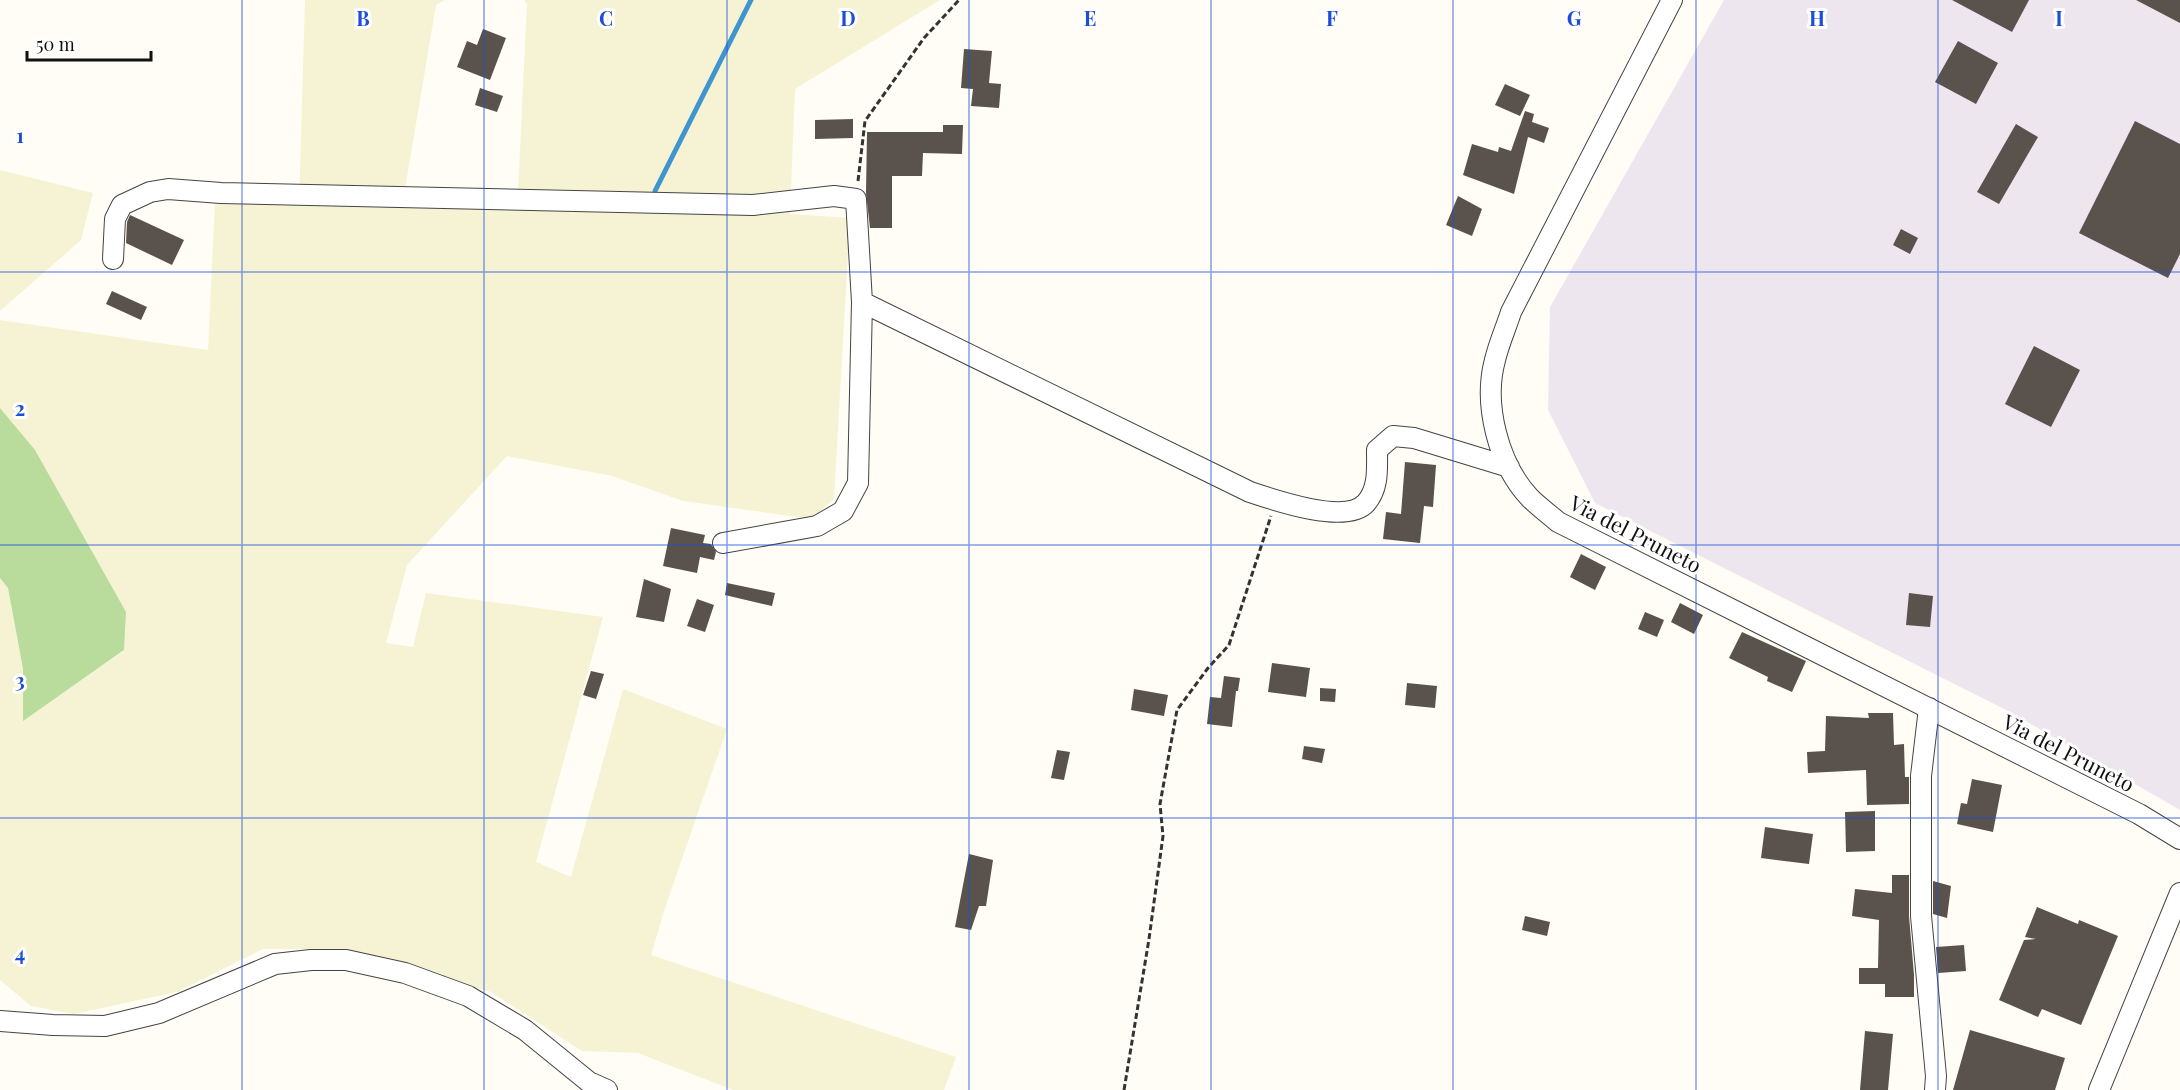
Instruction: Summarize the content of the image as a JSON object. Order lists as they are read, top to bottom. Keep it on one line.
{"streets":{"street":["Via del Pruneto"]},"scale_bar":"50 m","grid":{"columns":["B","C","D","E","F","G","H","I"],"rows":["1","2","3","4"]}}
